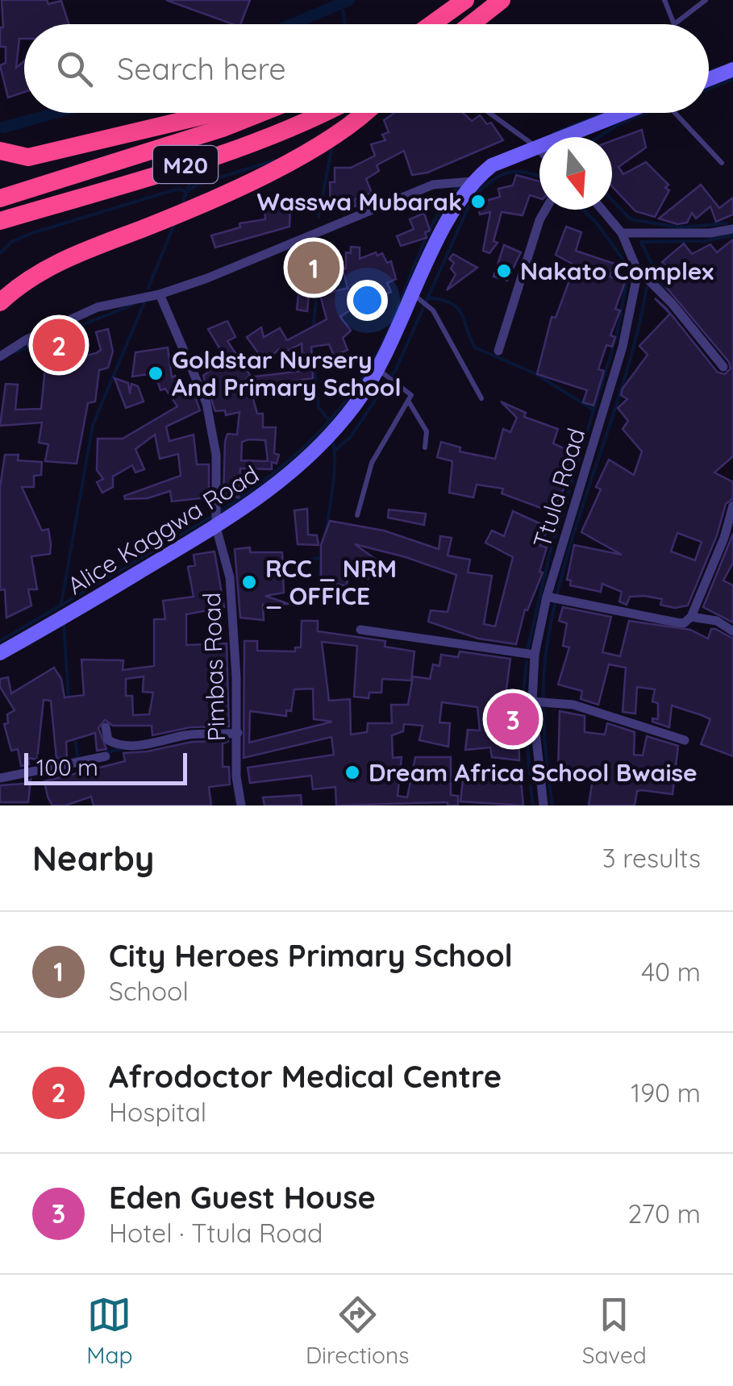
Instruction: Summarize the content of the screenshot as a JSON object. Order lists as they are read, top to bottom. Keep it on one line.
{"streets":{"highway":["M20"],"street":["Ttula Road","Alice Kaggwa Road","Pimbas Road"]},"crossings":[["Alice Kaggwa Road","Pimbas Road"]],"places":["Wasswa Mubarak","Nakato Complex","Goldstar Nursery And Primary School","RCC _ NRM _ OFFICE","Dream Africa School Bwaise"],"scale_bar":"100 m","north":"bottom","page":{"search":"Search here","pins":["1","2","3"],"scale":"100 m","heading":["Nearby","3 results"],"list":[{"mark":"1","name":"City Heroes Primary School","note":"School","value":"40 m"},{"mark":"2","name":"Afrodoctor Medical Centre","note":"Hospital","value":"190 m"},{"mark":"3","name":"Eden Guest House","note":"Hotel · Ttula Road","value":"270 m"}],"nav":["Map","Directions","Saved"]}}
